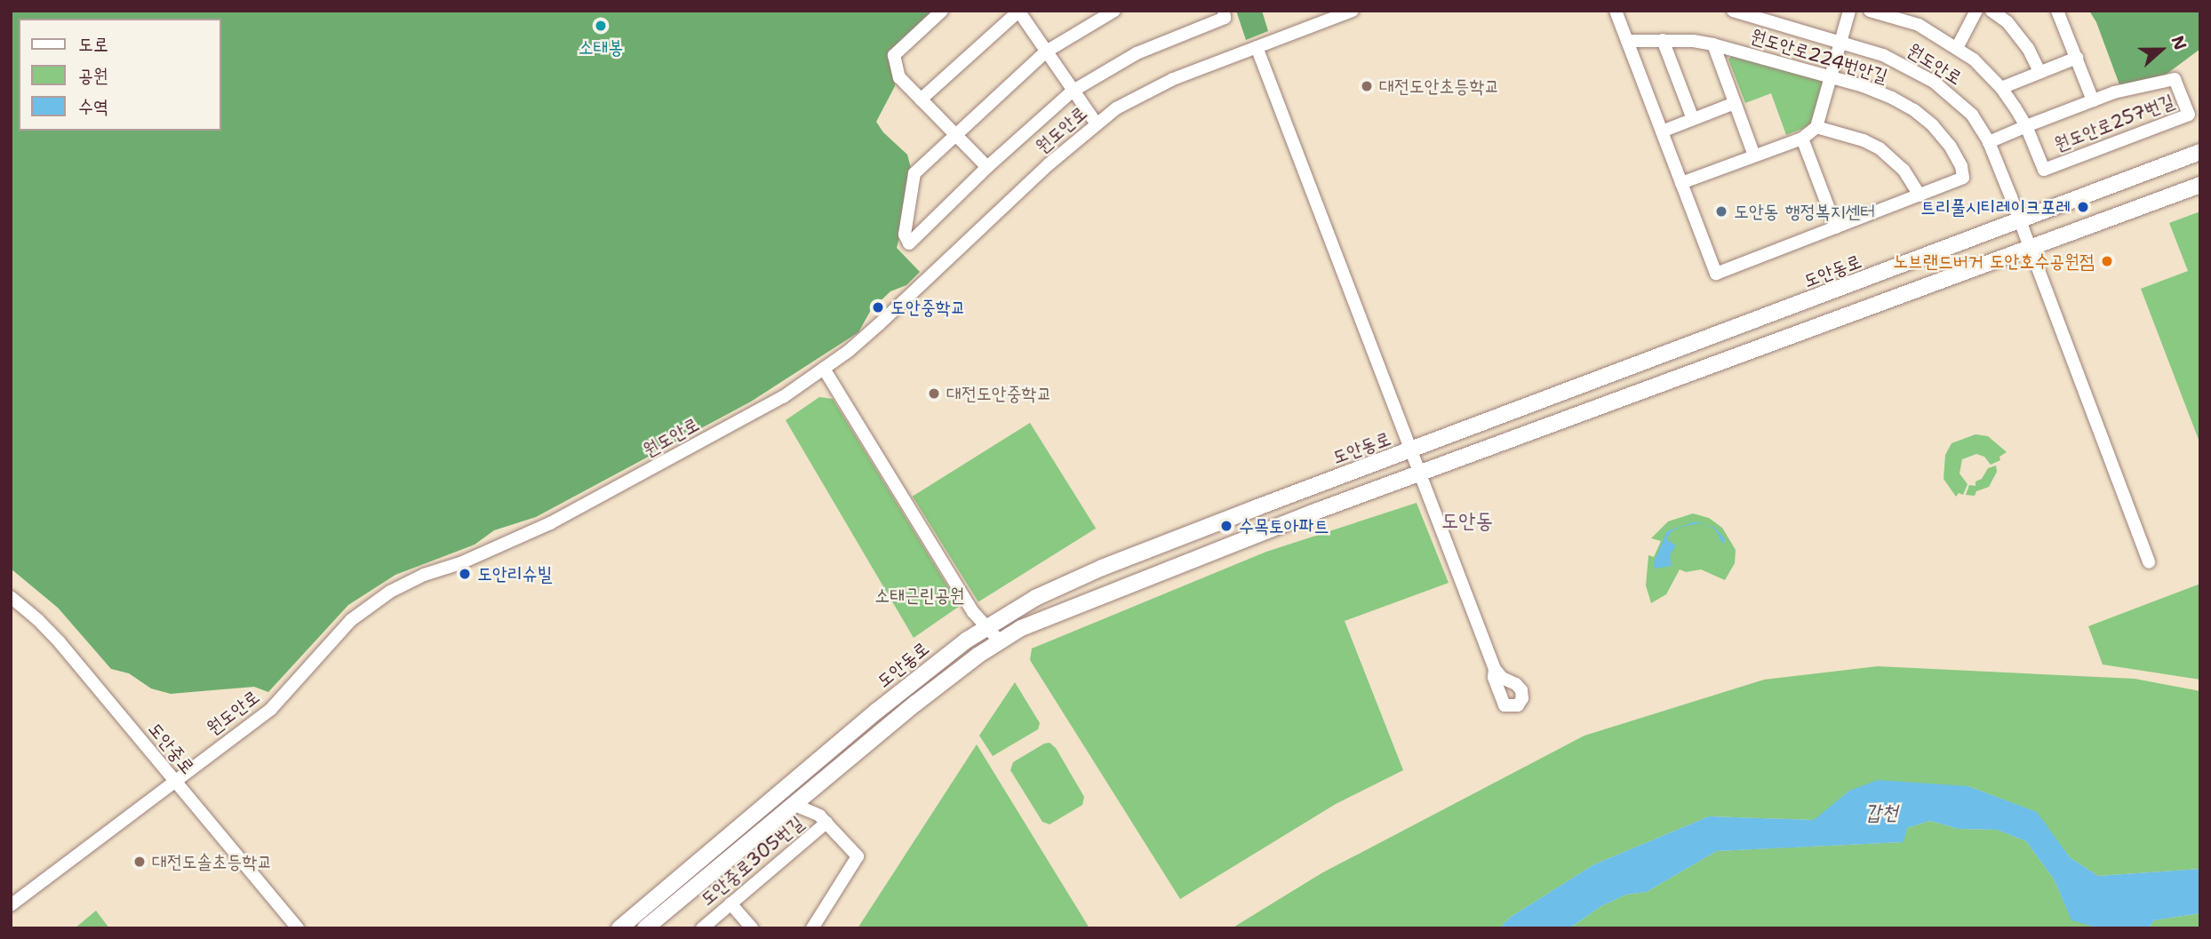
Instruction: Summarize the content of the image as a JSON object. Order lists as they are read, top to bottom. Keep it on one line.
{"streets":{"main road":["도안동로"],"street":["원도안로224번안길","원도안로","원도안로257번길","도안중로","도안중로305번길"]},"crossings":[["원도안로","원도안로257번길"],["원도안로","도안동로"],["원도안로","도안중로"]],"districts":["도안동"],"water":["갑천"],"parks":["소태근린공원"],"places":["소태봉","대전도안초등학교","트리풀시티레이크포레","도안동 행정복지센터","노브랜드버거 도안호수공원점","도안중학교","대전도안중학교","수목토아파트","도안리슈빌","대전도솔초등학교"],"legend":["도로","공원","수역"],"north":"right"}
